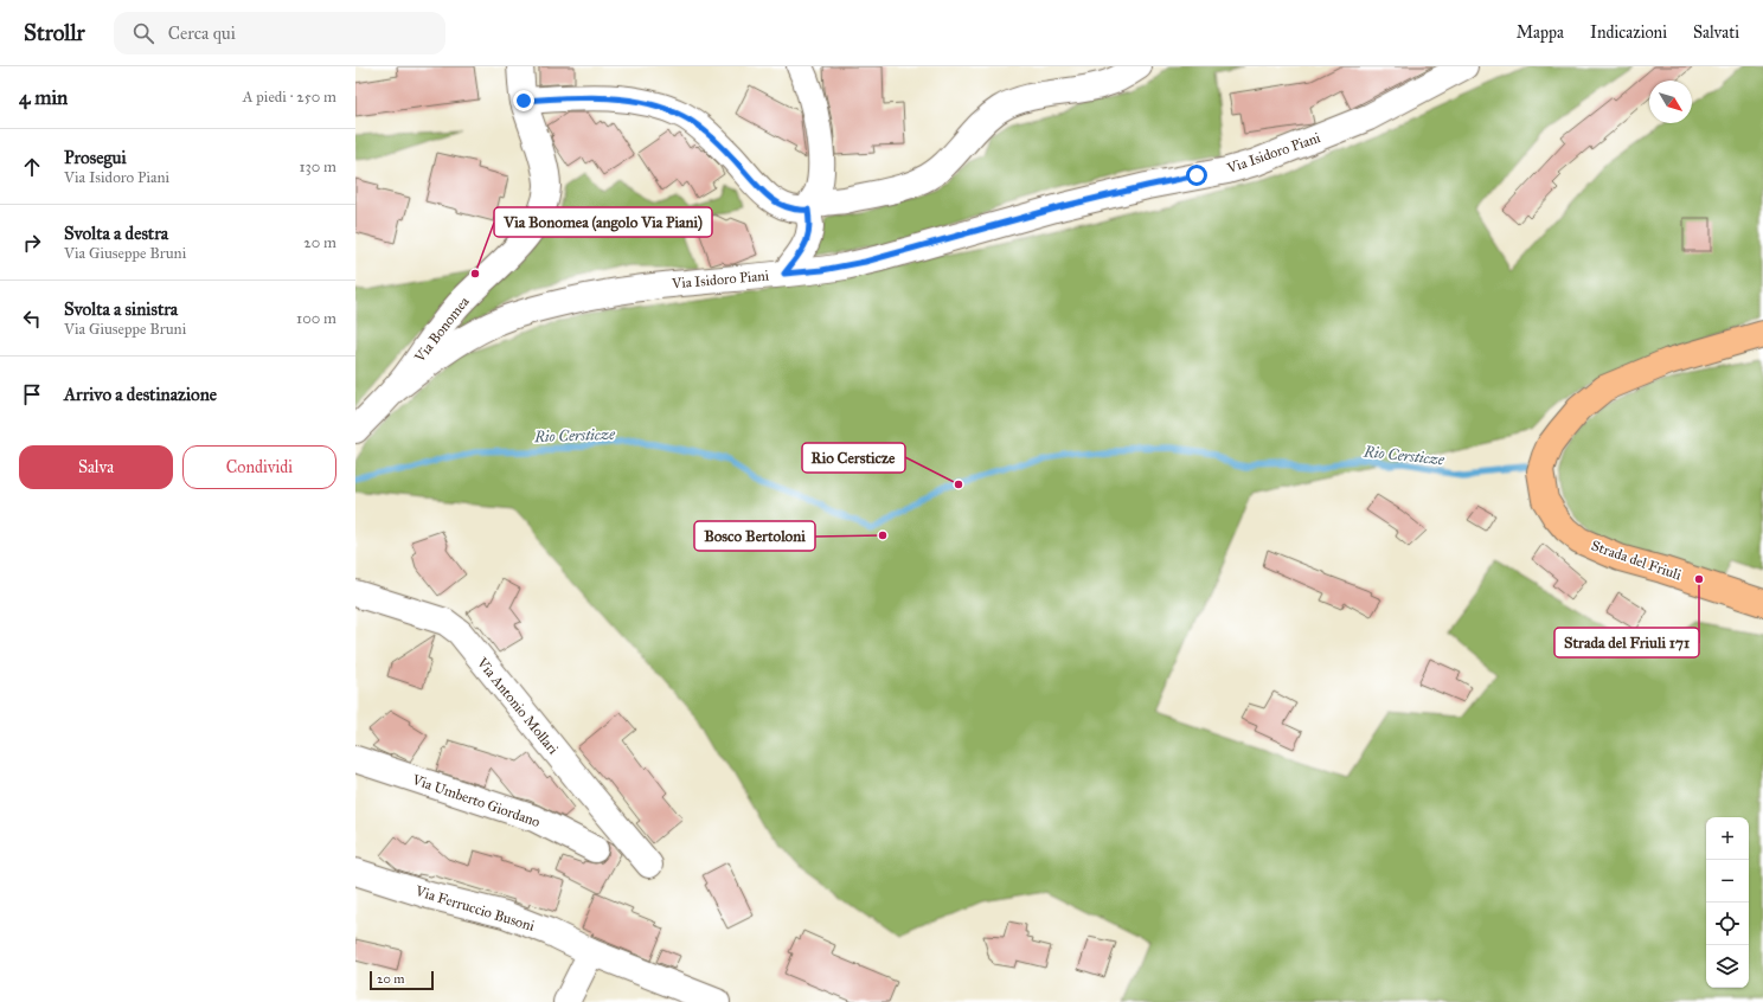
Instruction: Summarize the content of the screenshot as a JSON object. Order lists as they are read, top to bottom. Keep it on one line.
{"streets":{"main road":["Strada del Friuli"],"street":["Via Isidoro Piani","Via Bonomea","Via Antonio Mollari","Via Umberto Giordano","Via Ferruccio Busoni"]},"crossings":[["Via Isidoro Piani","Via Bonomea"]],"water":["Rio Cersticze"],"places":["Via Bonomea (angolo Via Piani)","Rio Cersticze","Bosco Bertoloni","Strada del Friuli 171"],"scale_bar":"20 m","north":"bottom right","page":{"header":"Strollr","search":"Cerca qui","nav":["Mappa","Indicazioni","Salvati"],"heading":["4 min","A piedi · 250 m"],"list":[["Prosegui","Via Isidoro Piani","130 m"],["Svolta a destra","Via Giuseppe Bruni","20 m"],["Svolta a sinistra","Via Giuseppe Bruni","100 m"],"Arrivo a destinazione"],"buttons":["Salva","Condividi"],"map_buttons":["+","−"],"scale":"20 m"}}
